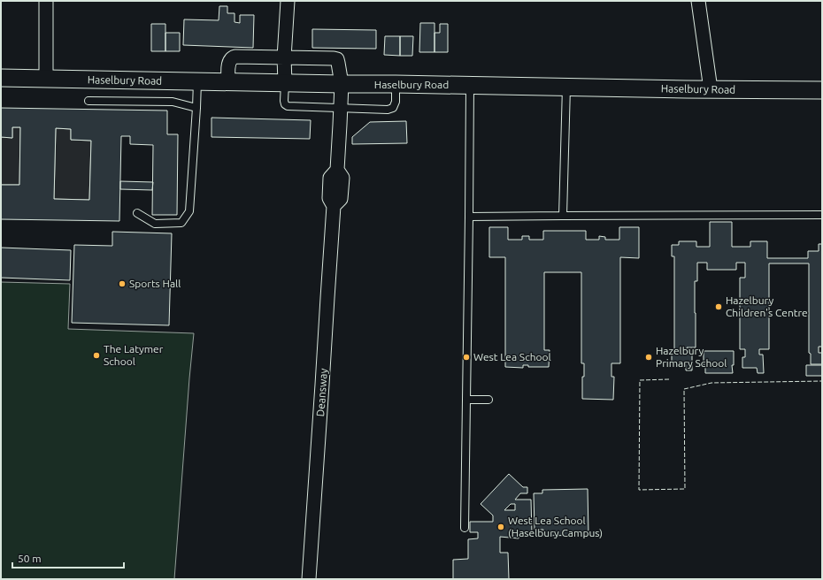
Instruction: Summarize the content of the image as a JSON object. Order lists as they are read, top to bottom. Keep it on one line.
{"streets":{"street":["Haselbury Road","Deansway"]},"crossings":[["Haselbury Road","Deansway"]],"places":["Sports Hall","Hazelbury Children's Centre","The Latymer School","West Lea School","Hazelbury Primary School","West Lea School (Haselbury Campus)"],"scale_bar":"50 m"}
